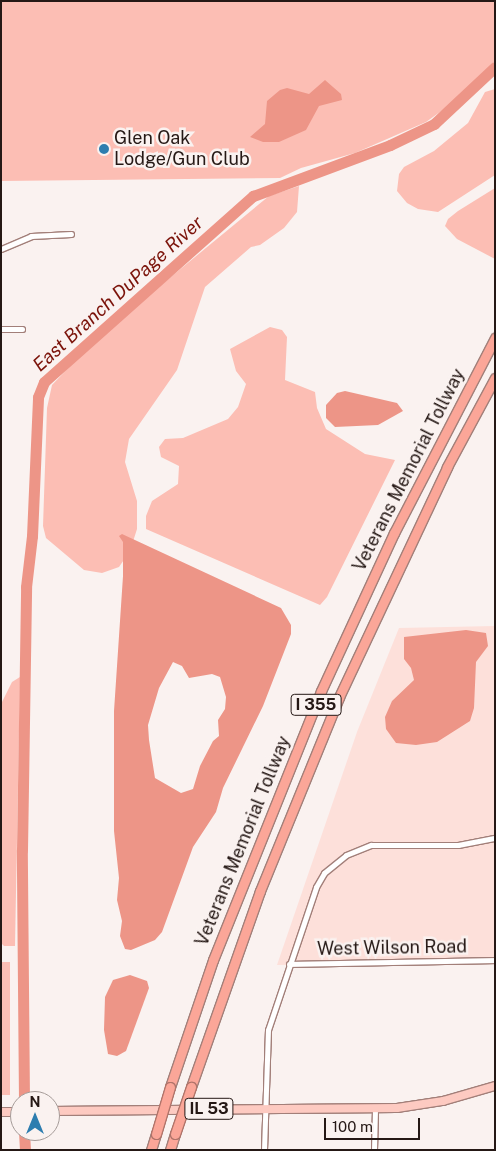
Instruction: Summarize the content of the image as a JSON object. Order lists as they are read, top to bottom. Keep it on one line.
{"streets":{"highway":["Veterans Memorial Tollway","I 355"],"main road":["IL 53"],"street":["West Wilson Road"]},"water":["East Branch DuPage River"],"places":["Glen Oak Lodge/Gun Club"],"scale_bar":"100 m","north":"top"}
